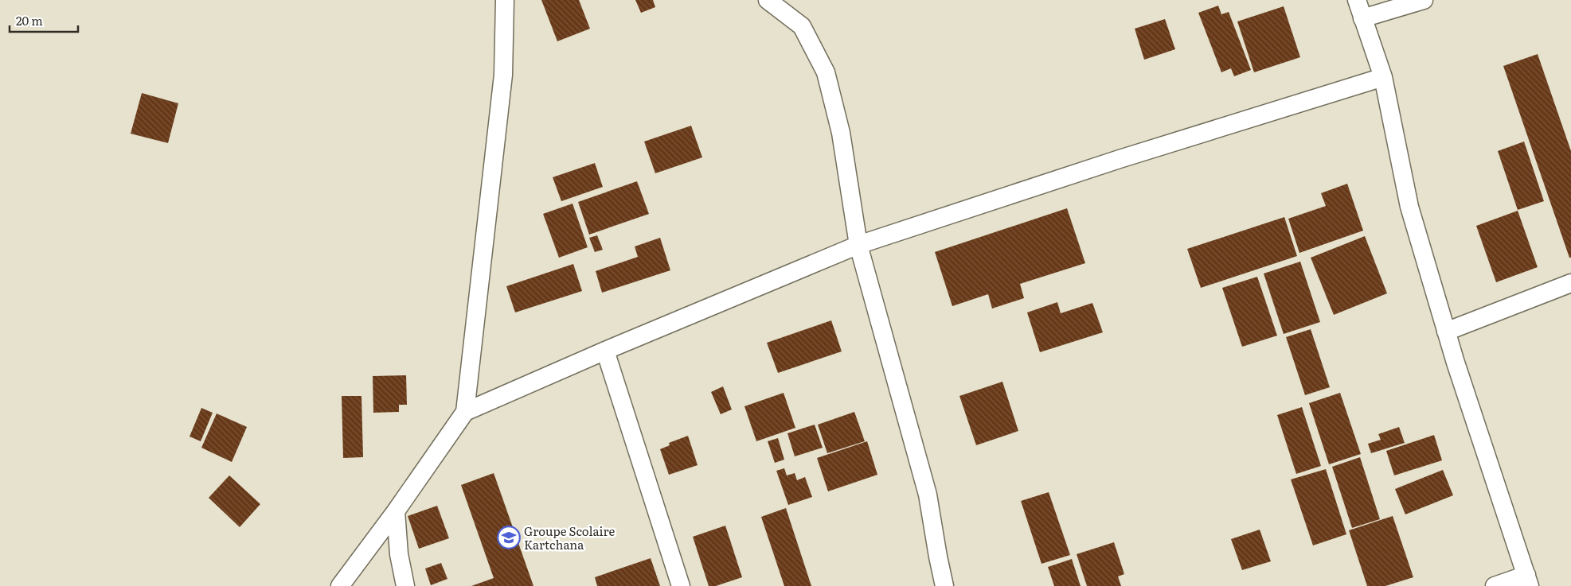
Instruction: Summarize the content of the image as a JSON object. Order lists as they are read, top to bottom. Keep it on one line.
{"places":{"school or university":["Groupe Scolaire Kartchana"]},"scale_bar":"20 m"}
